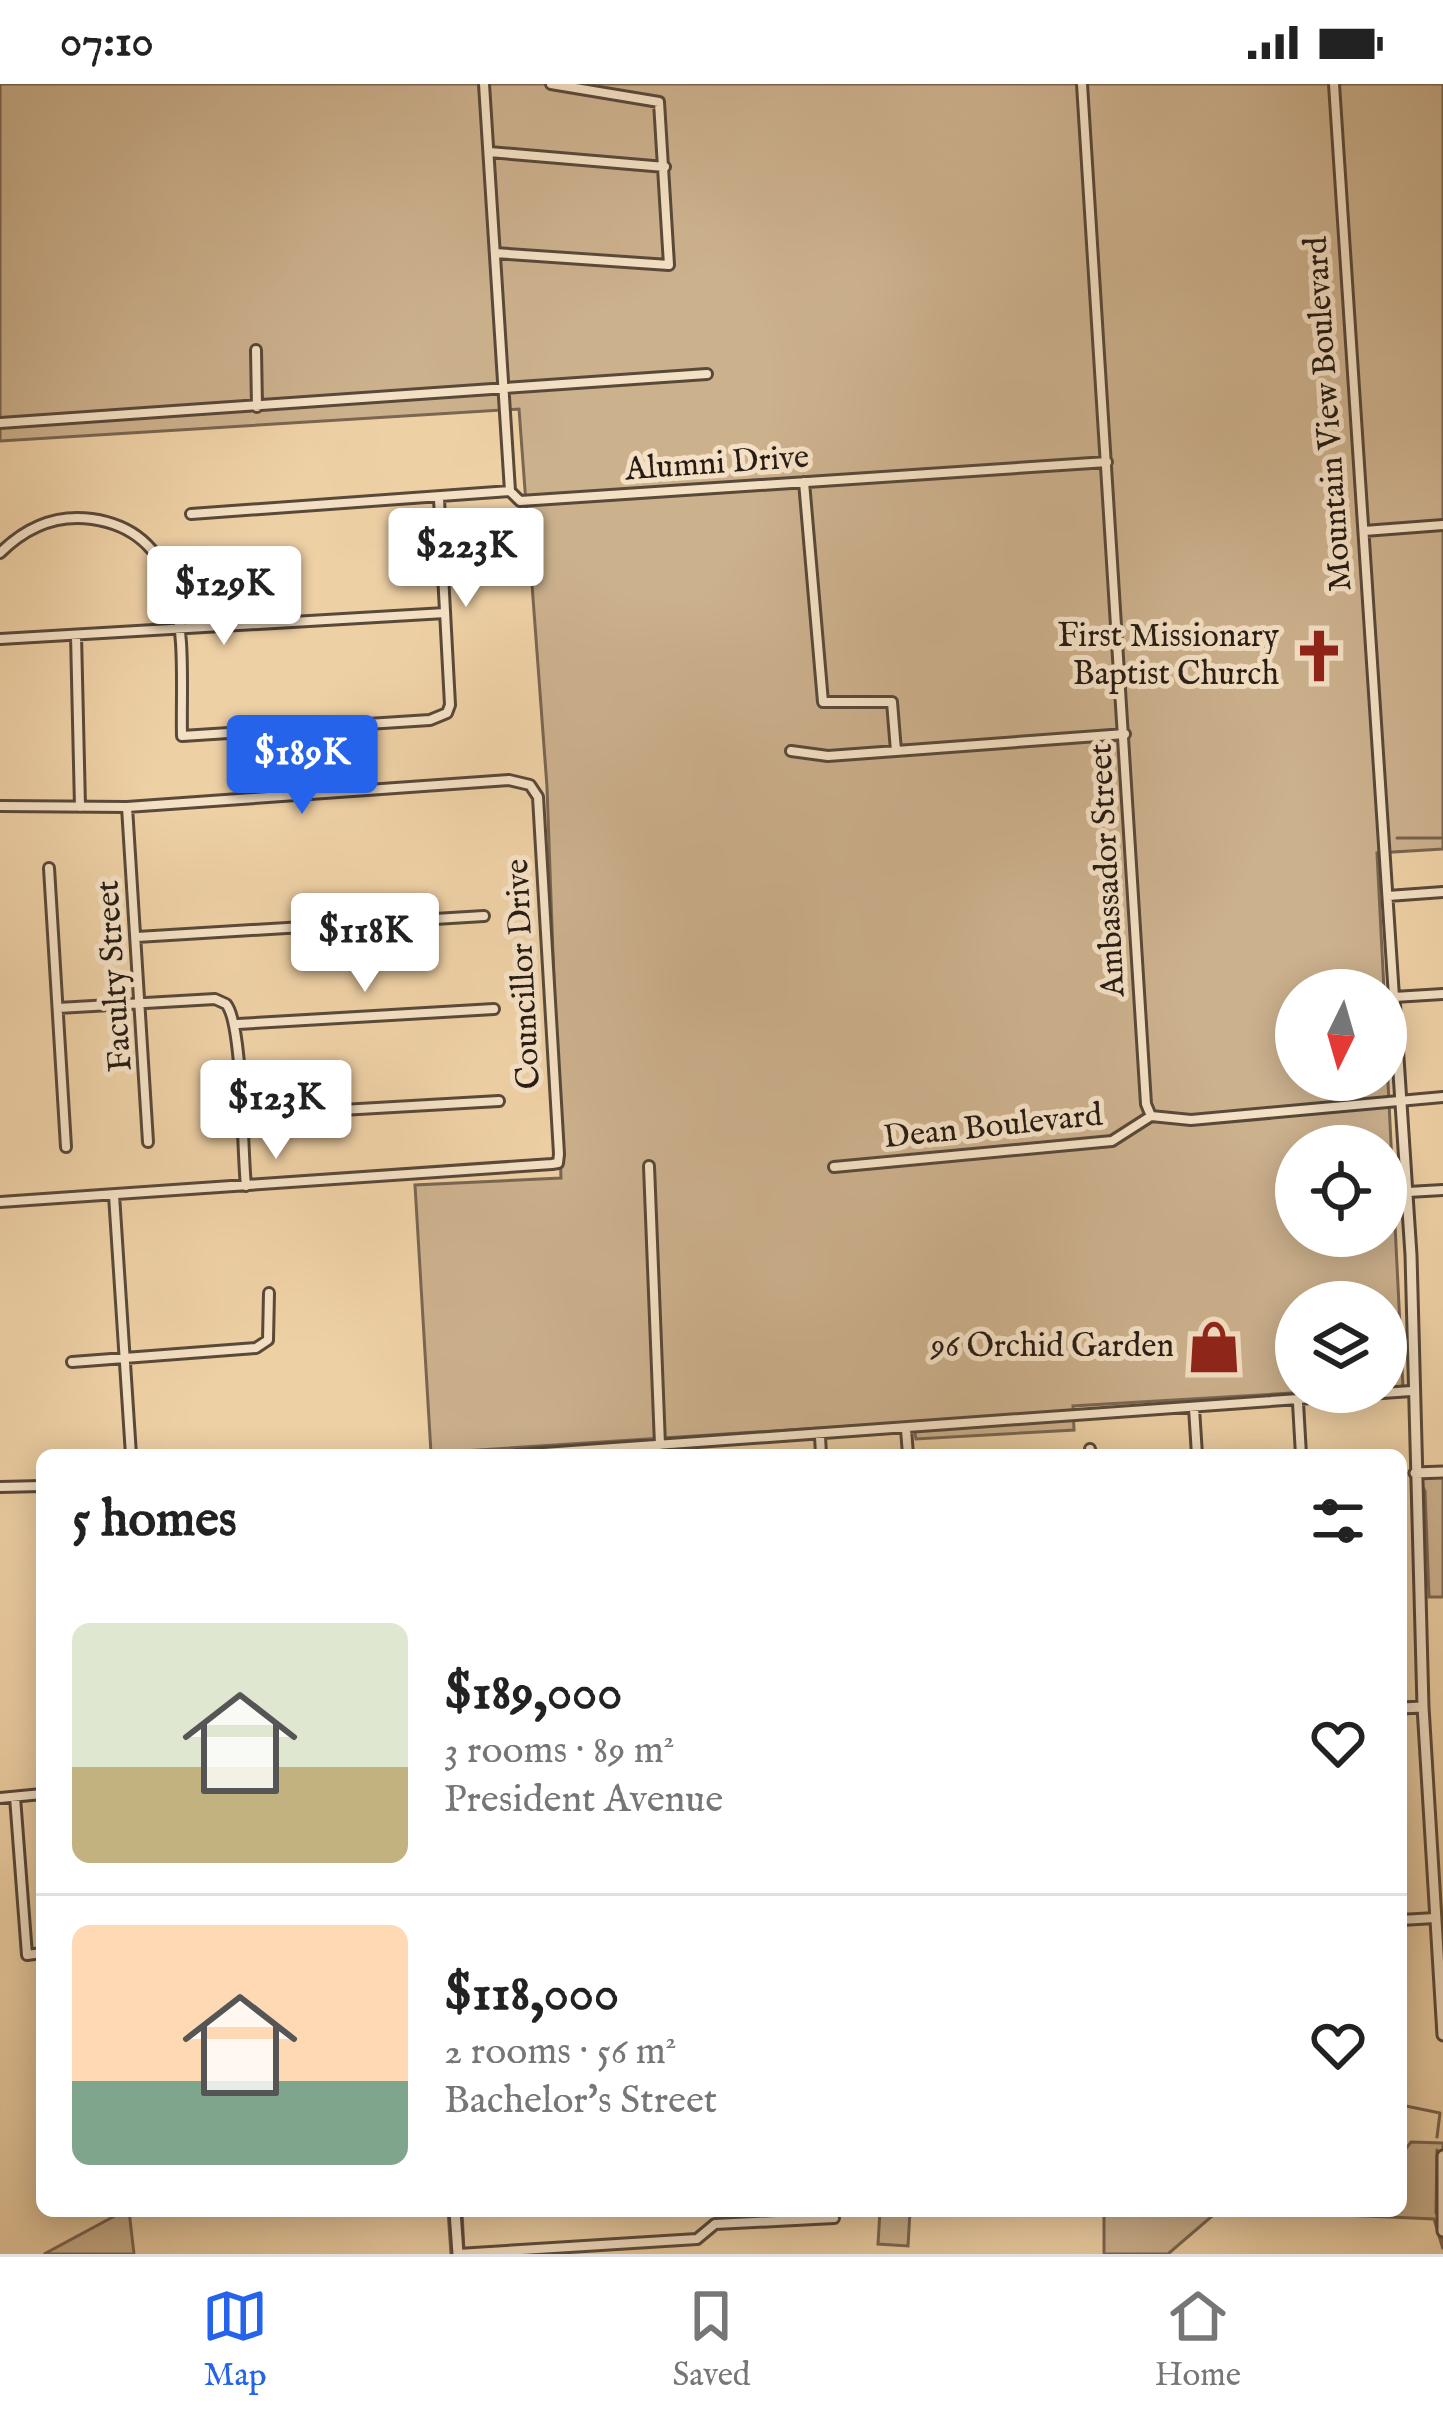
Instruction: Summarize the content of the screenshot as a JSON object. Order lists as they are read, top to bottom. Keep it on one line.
{"streets":{"street":["Mountain View Boulevard","Alumni Drive","Ambassador Street","Councillor Drive","Faculty Street","Dean Boulevard"]},"crossings":[["Alumni Drive","Ambassador Street"],["Ambassador Street","Dean Boulevard"],["Councillor Drive","Faculty Street"]],"places":{"church":["First Missionary Baptist Church"],"shop":["96 Orchid Garden"]},"north":"bottom","page":{"status":"07:10","price":["$223K","$129K","$189K","$118K","$123K"],"heading":"5 homes","list":[{"name":"$189,000","note":"3 rooms · 89 m² · President Avenue"},{"name":"$118,000","note":"2 rooms · 56 m² · Bachelor's Street"}],"tabs":["Map","Saved","Home"]}}
